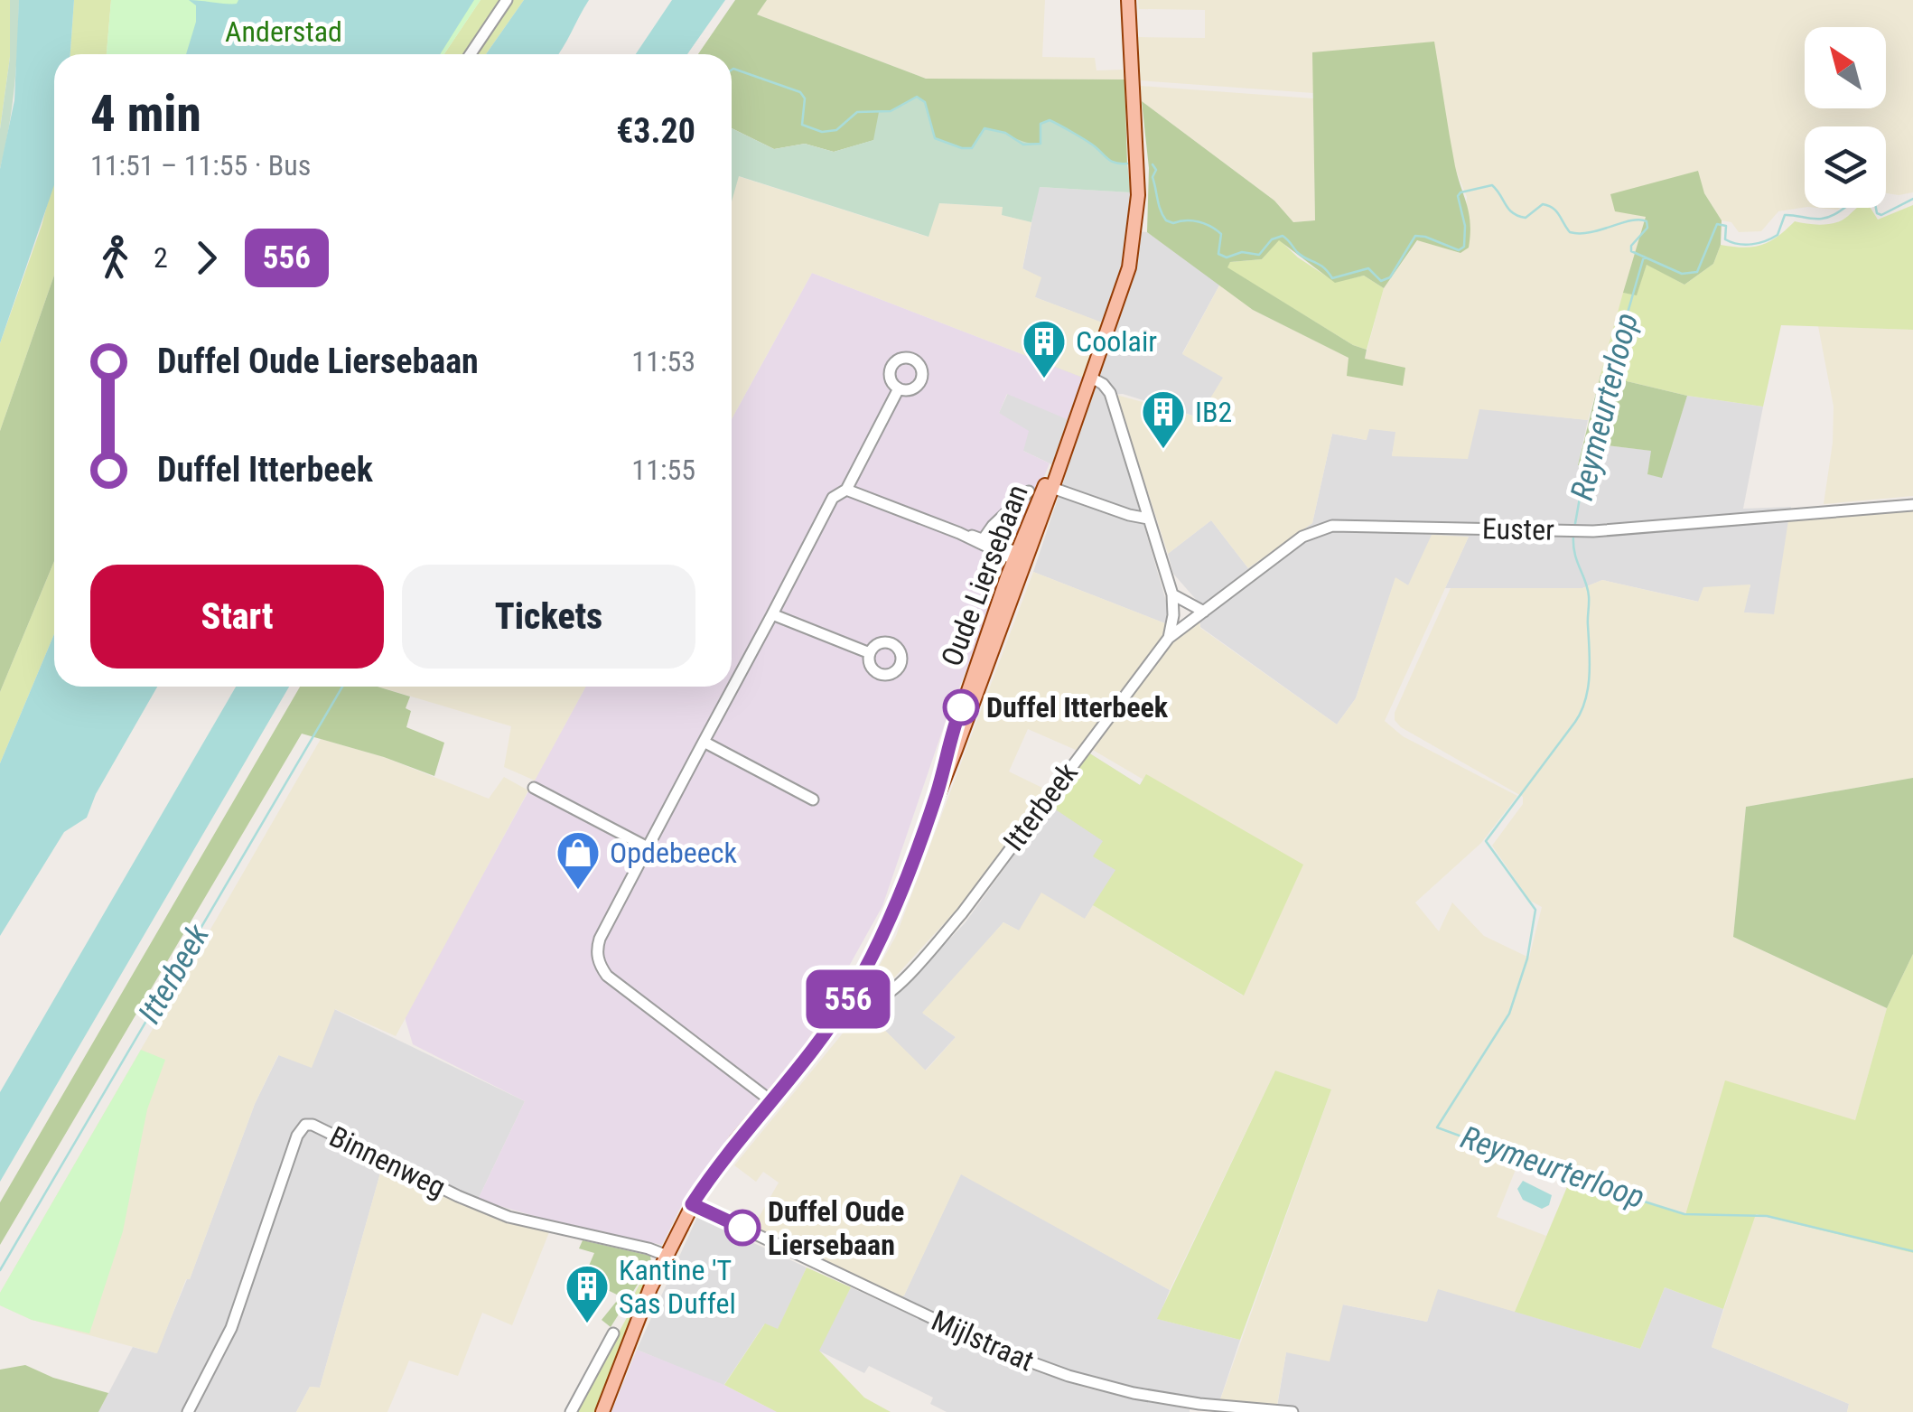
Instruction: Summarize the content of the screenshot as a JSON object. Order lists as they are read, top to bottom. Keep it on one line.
{"streets":{"main road":["Oude Liersebaan"],"street":["Euster","Itterbeek","Binnenweg","Mijlstraat"]},"crossings":[["Euster","Itterbeek"],["Oude Liersebaan","Itterbeek"],["Oude Liersebaan","Binnenweg"],["Oude Liersebaan","Mijlstraat"]],"water":["Reymeurterloop","Itterbeek"],"parks":["Anderstad"],"places":{"building":["Coolair","IB2","Kantine 'T Sas Duffel"],"other":["Duffel Itterbeek","Duffel Oude Liersebaan"],"shop":["Opdebeeck"]},"lines":["bus line 556"],"north":"top left","page":{"on_map":"556","heading":["4 min","11:51 – 11:55 · Bus","€3.20"],"legs":["2","556"],"list":[{"name":"Duffel Oude Liersebaan","value":"11:53"},{"name":"Duffel Itterbeek","value":"11:55"}],"buttons":["Start","Tickets"]}}
